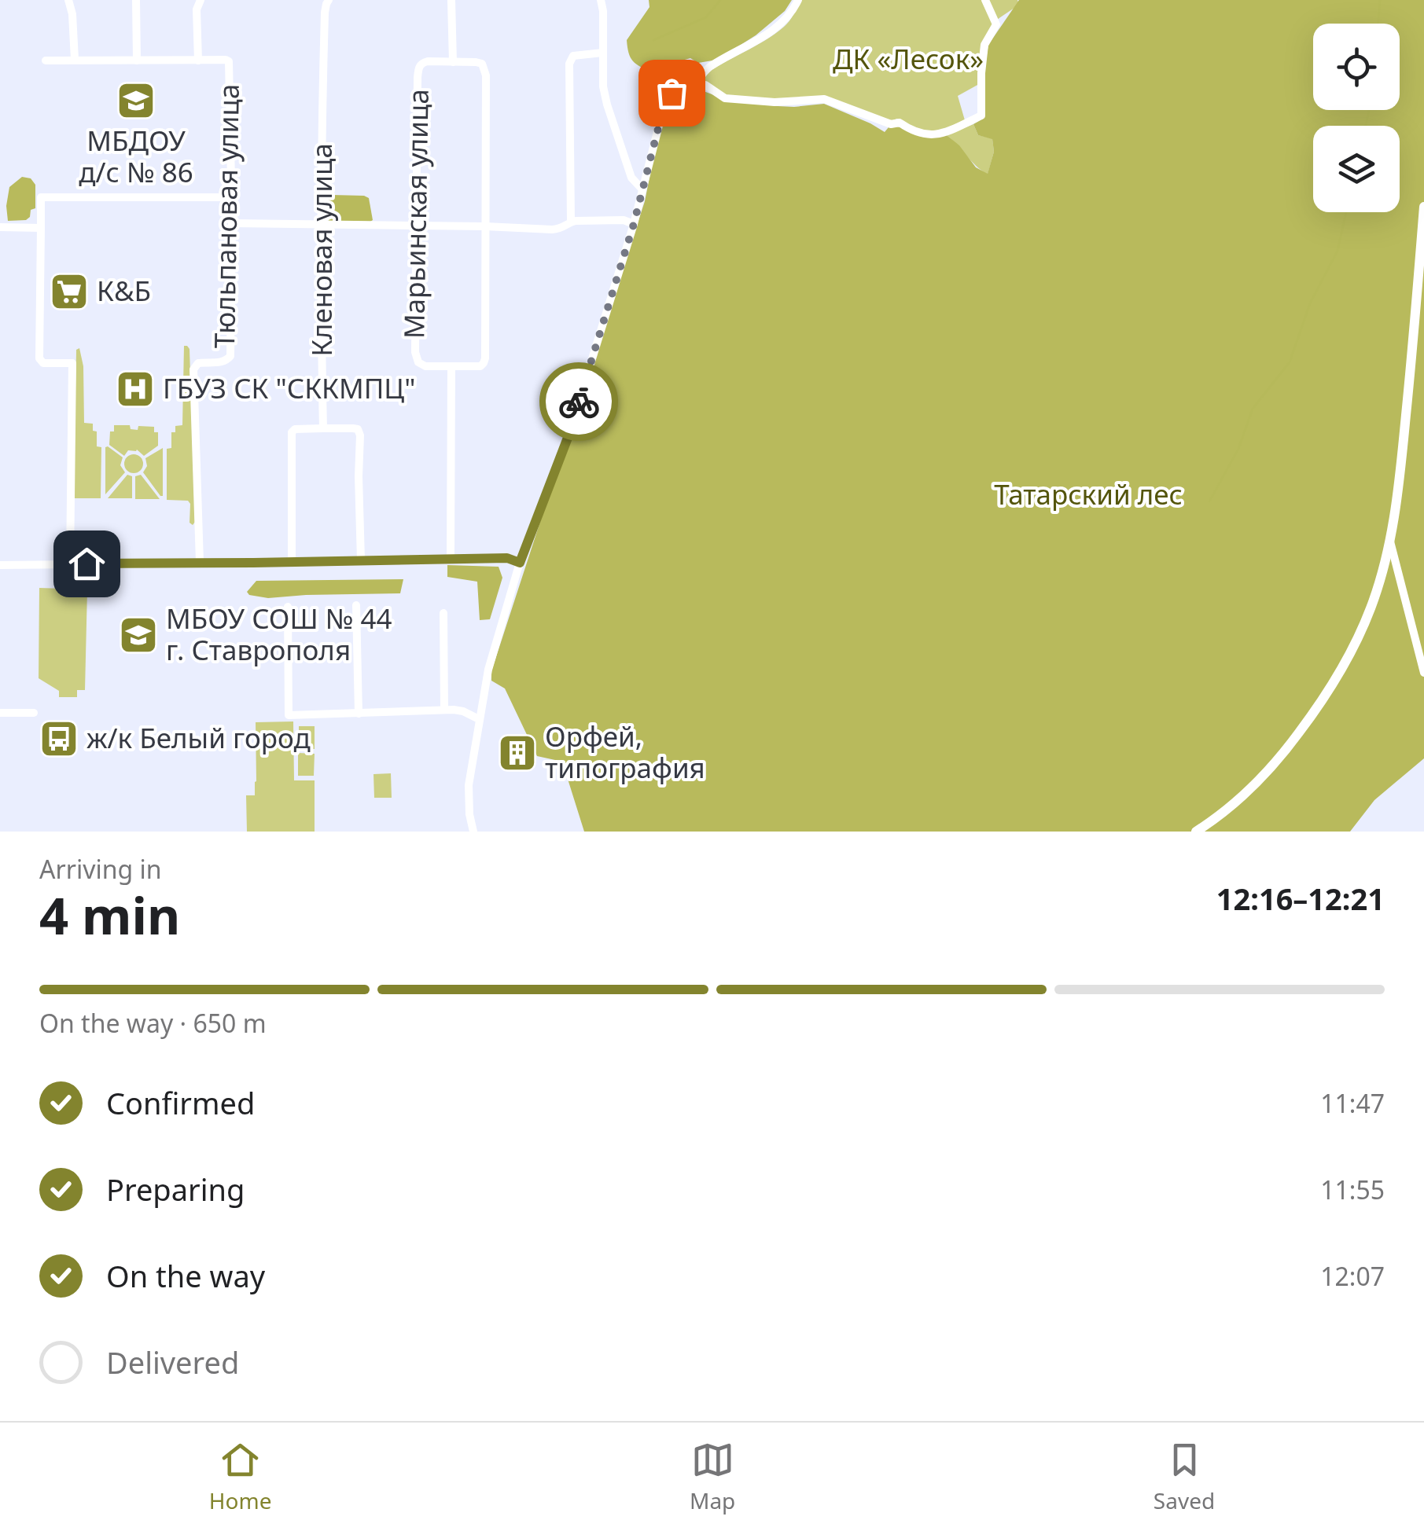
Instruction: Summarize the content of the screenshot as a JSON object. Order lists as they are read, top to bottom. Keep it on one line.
{"streets":{"street":["Марьинская улица","Тюльпановая улица","Кленовая улица"]},"parks":["ДК «Лесок»","Татарский лес"],"places":{"school or university":["МБДОУ д/с № 86","МБОУ СОШ № 44 г. Ставрополя"],"supermarket":["К&Б"],"hospital":["ГБУЗ СК \"СККМПЦ\""],"bus stop":["ж/к Белый город"],"building":["Орфей, типография"]},"page":{"heading":["4 min","Arriving in","12:16–12:21"],"bar":"On the way · 650 m","list":[["Confirmed","11:47"],["Preparing","11:55"],["On the way","12:07"],"Delivered"],"tabs":["Home","Map","Saved"]}}
